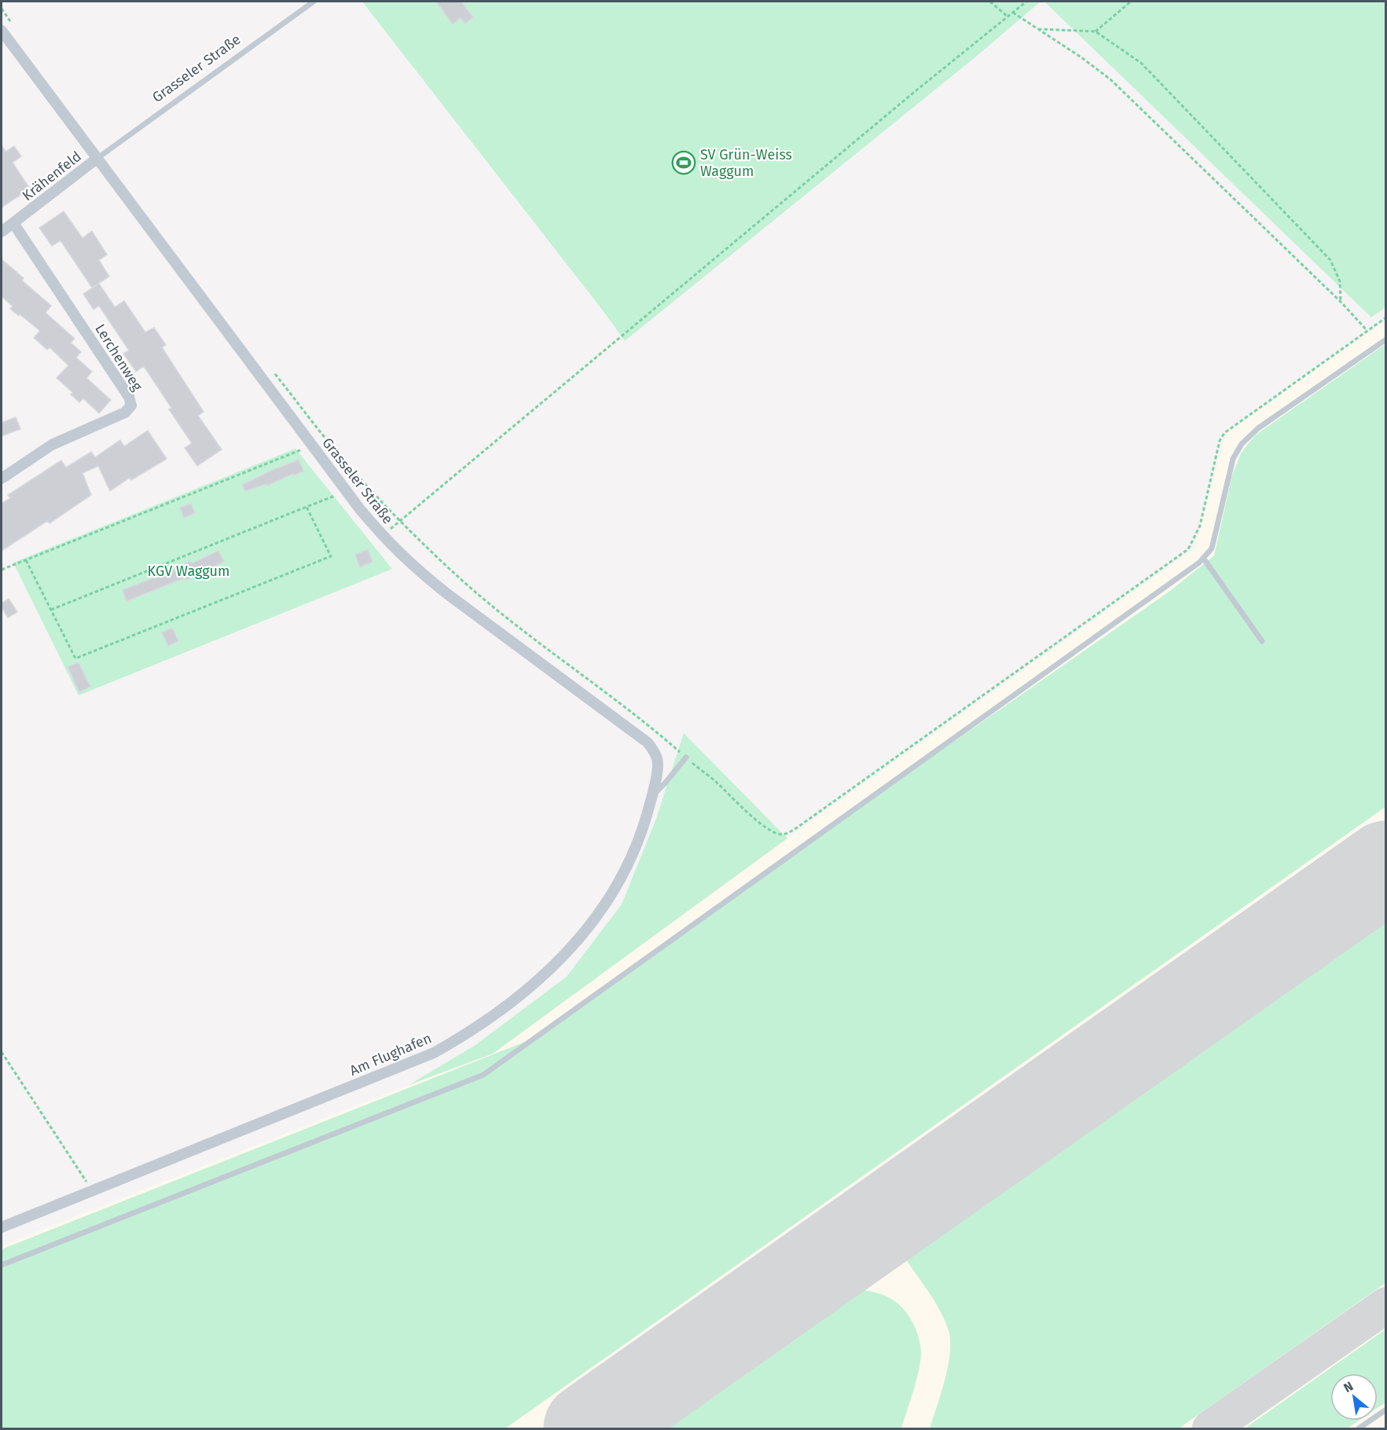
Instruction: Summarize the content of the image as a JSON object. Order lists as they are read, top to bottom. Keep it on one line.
{"streets":{"street":["Grasseler Straße","Krähenfeld","Lerchenweg","Am Flughafen"]},"crossings":[["Grasseler Straße","Krähenfeld"],["Grasseler Straße","Am Flughafen"],["Krähenfeld","Lerchenweg"]],"parks":["KGV Waggum"],"places":{"sports":["SV Grün-Weiss Waggum"]},"north":"top left"}
